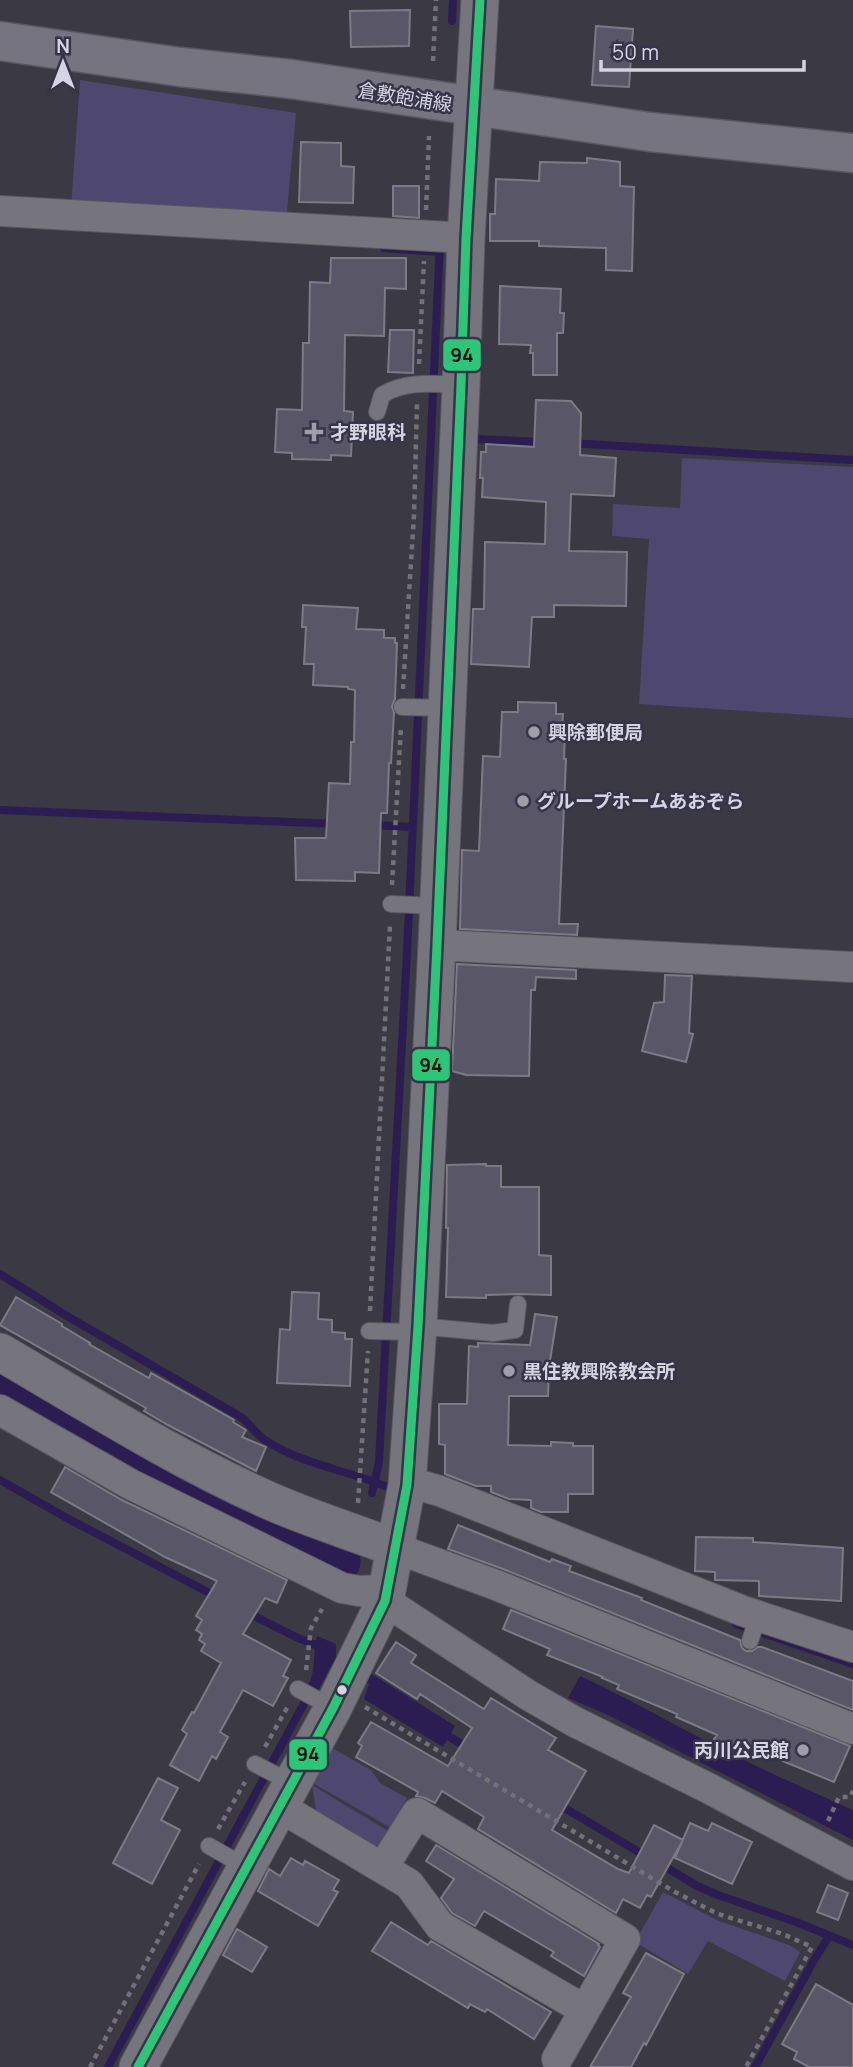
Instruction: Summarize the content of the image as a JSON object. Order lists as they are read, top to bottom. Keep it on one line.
{"streets":{"main road":["倉敷飽浦線"]},"places":{"health":["才野眼科"],"other":["興除郵便局","グループホームあおぞら","黒住教興除教会所","丙川公民館"]},"lines":["transit line 94"],"scale_bar":"50 m","north":"top"}
